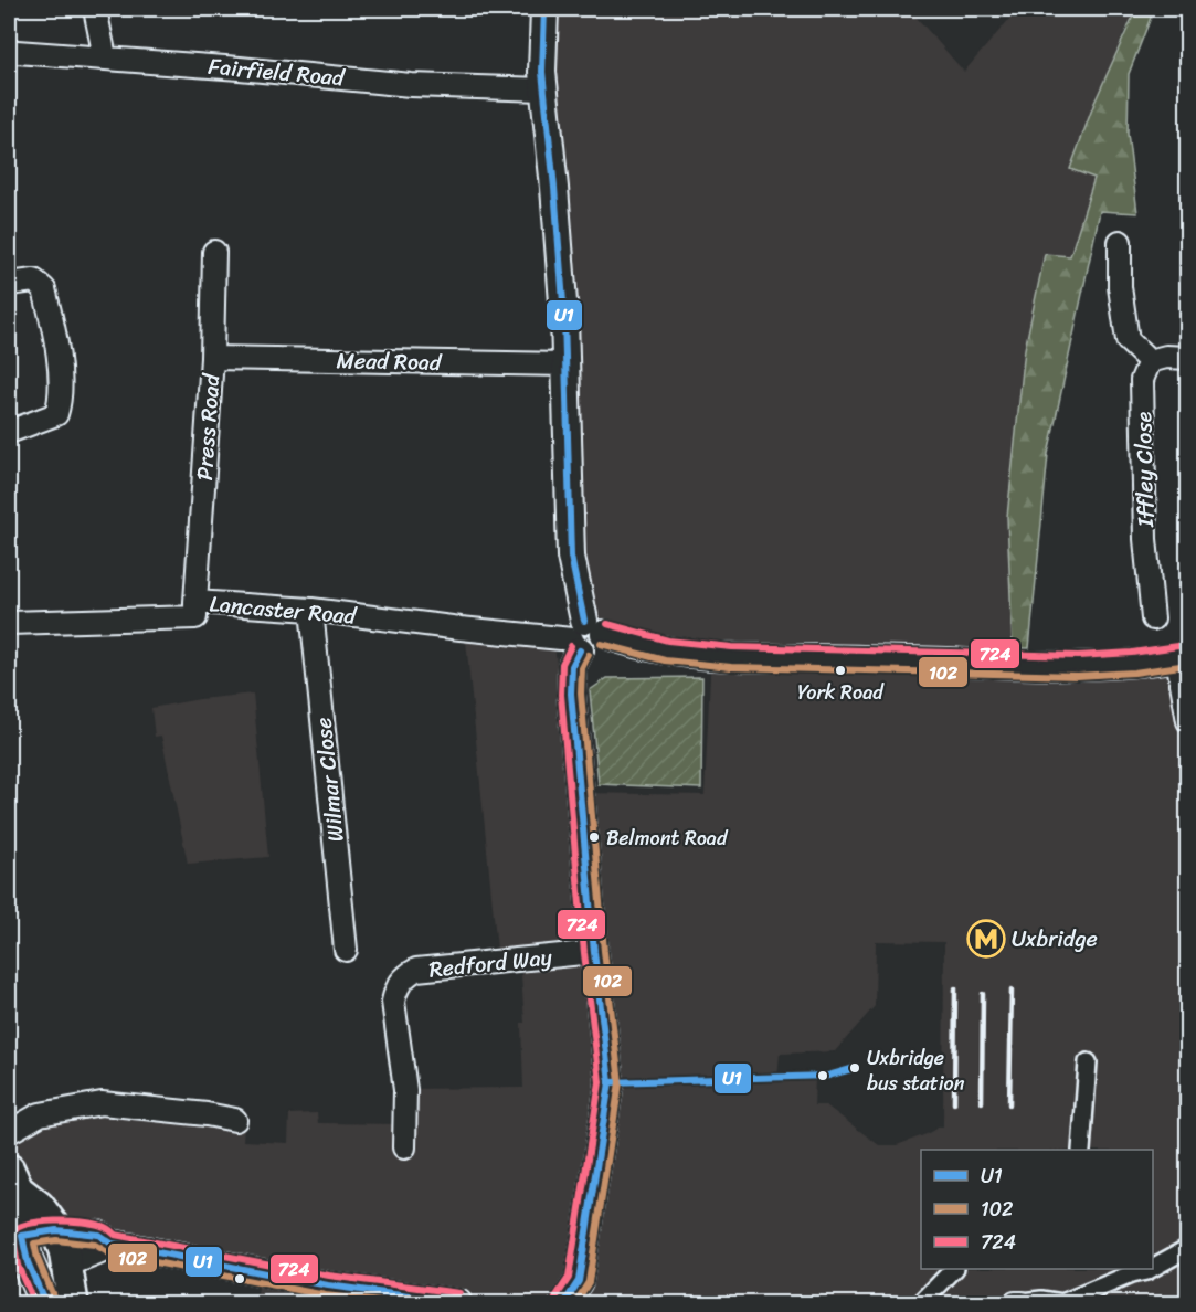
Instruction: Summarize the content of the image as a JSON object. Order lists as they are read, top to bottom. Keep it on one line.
{"streets":{"street":["Fairfield Road","Mead Road","Press Road","Iffley Close","Lancaster Road","Wilmar Close","Redford Way"]},"crossings":[["Mead Road","Press Road"],["Press Road","Lancaster Road"],["Lancaster Road","Wilmar Close"]],"places":{"other":["York Road","Belmont Road","Uxbridge bus station"],"metro station":["Uxbridge"]},"lines":["transit line U1","transit line 724","transit line 102"],"legend":["U1","102","724"]}
